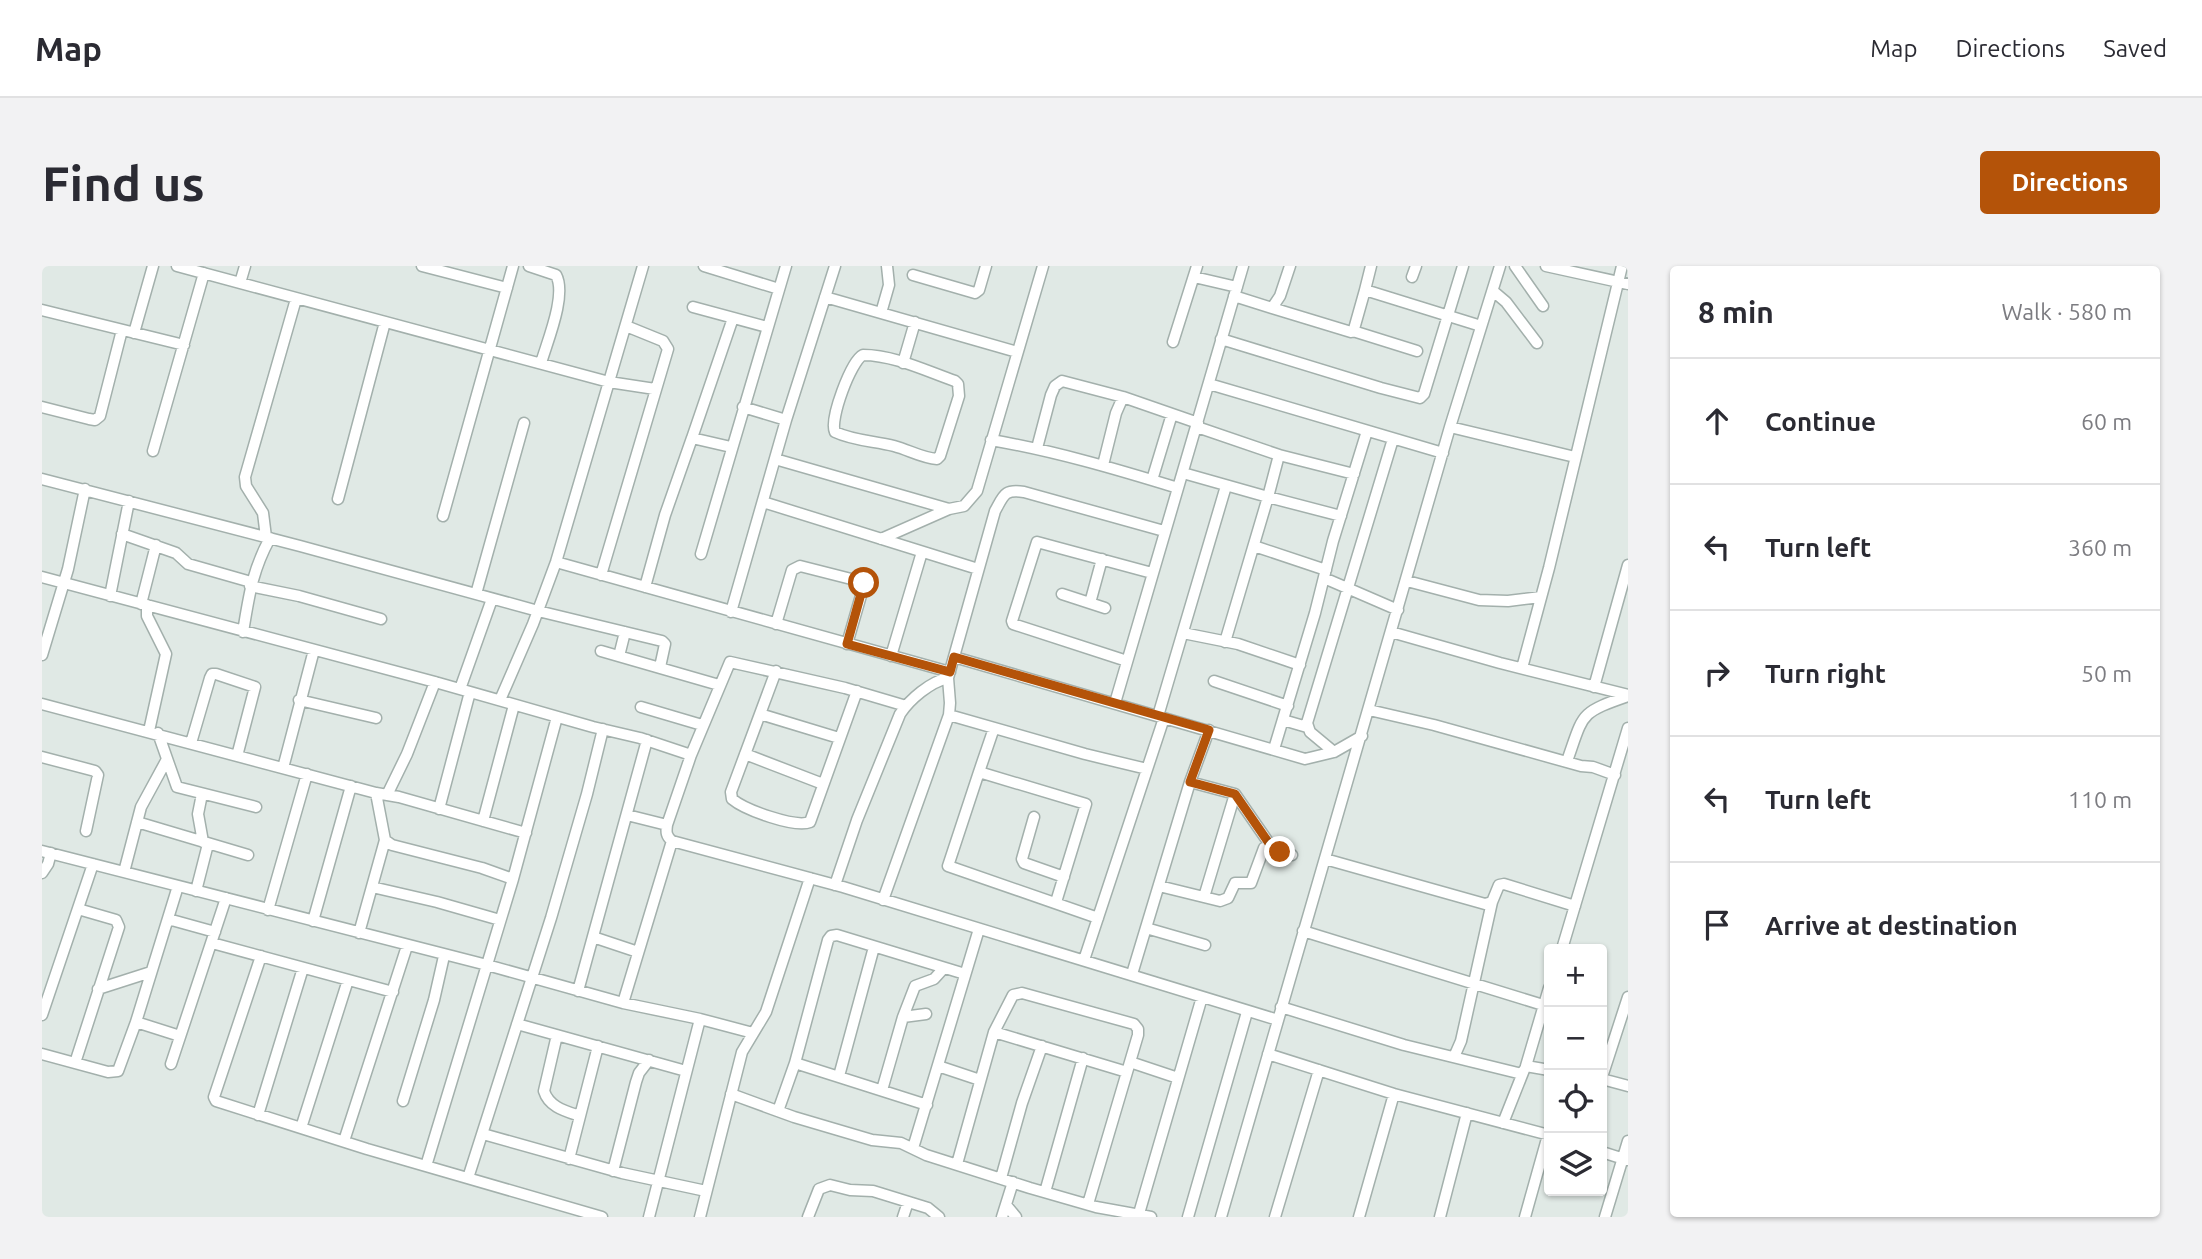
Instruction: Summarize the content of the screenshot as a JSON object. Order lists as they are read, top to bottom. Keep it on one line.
{"page":{"header":"Map","nav":["Map","Directions","Saved"],"buttons":"Directions","title":"Find us","heading":["8 min","Walk · 580 m"],"list":[["Continue","60 m"],["Turn left","360 m"],["Turn right","50 m"],["Turn left","110 m"],"Arrive at destination"],"map_buttons":["+","−"]}}
